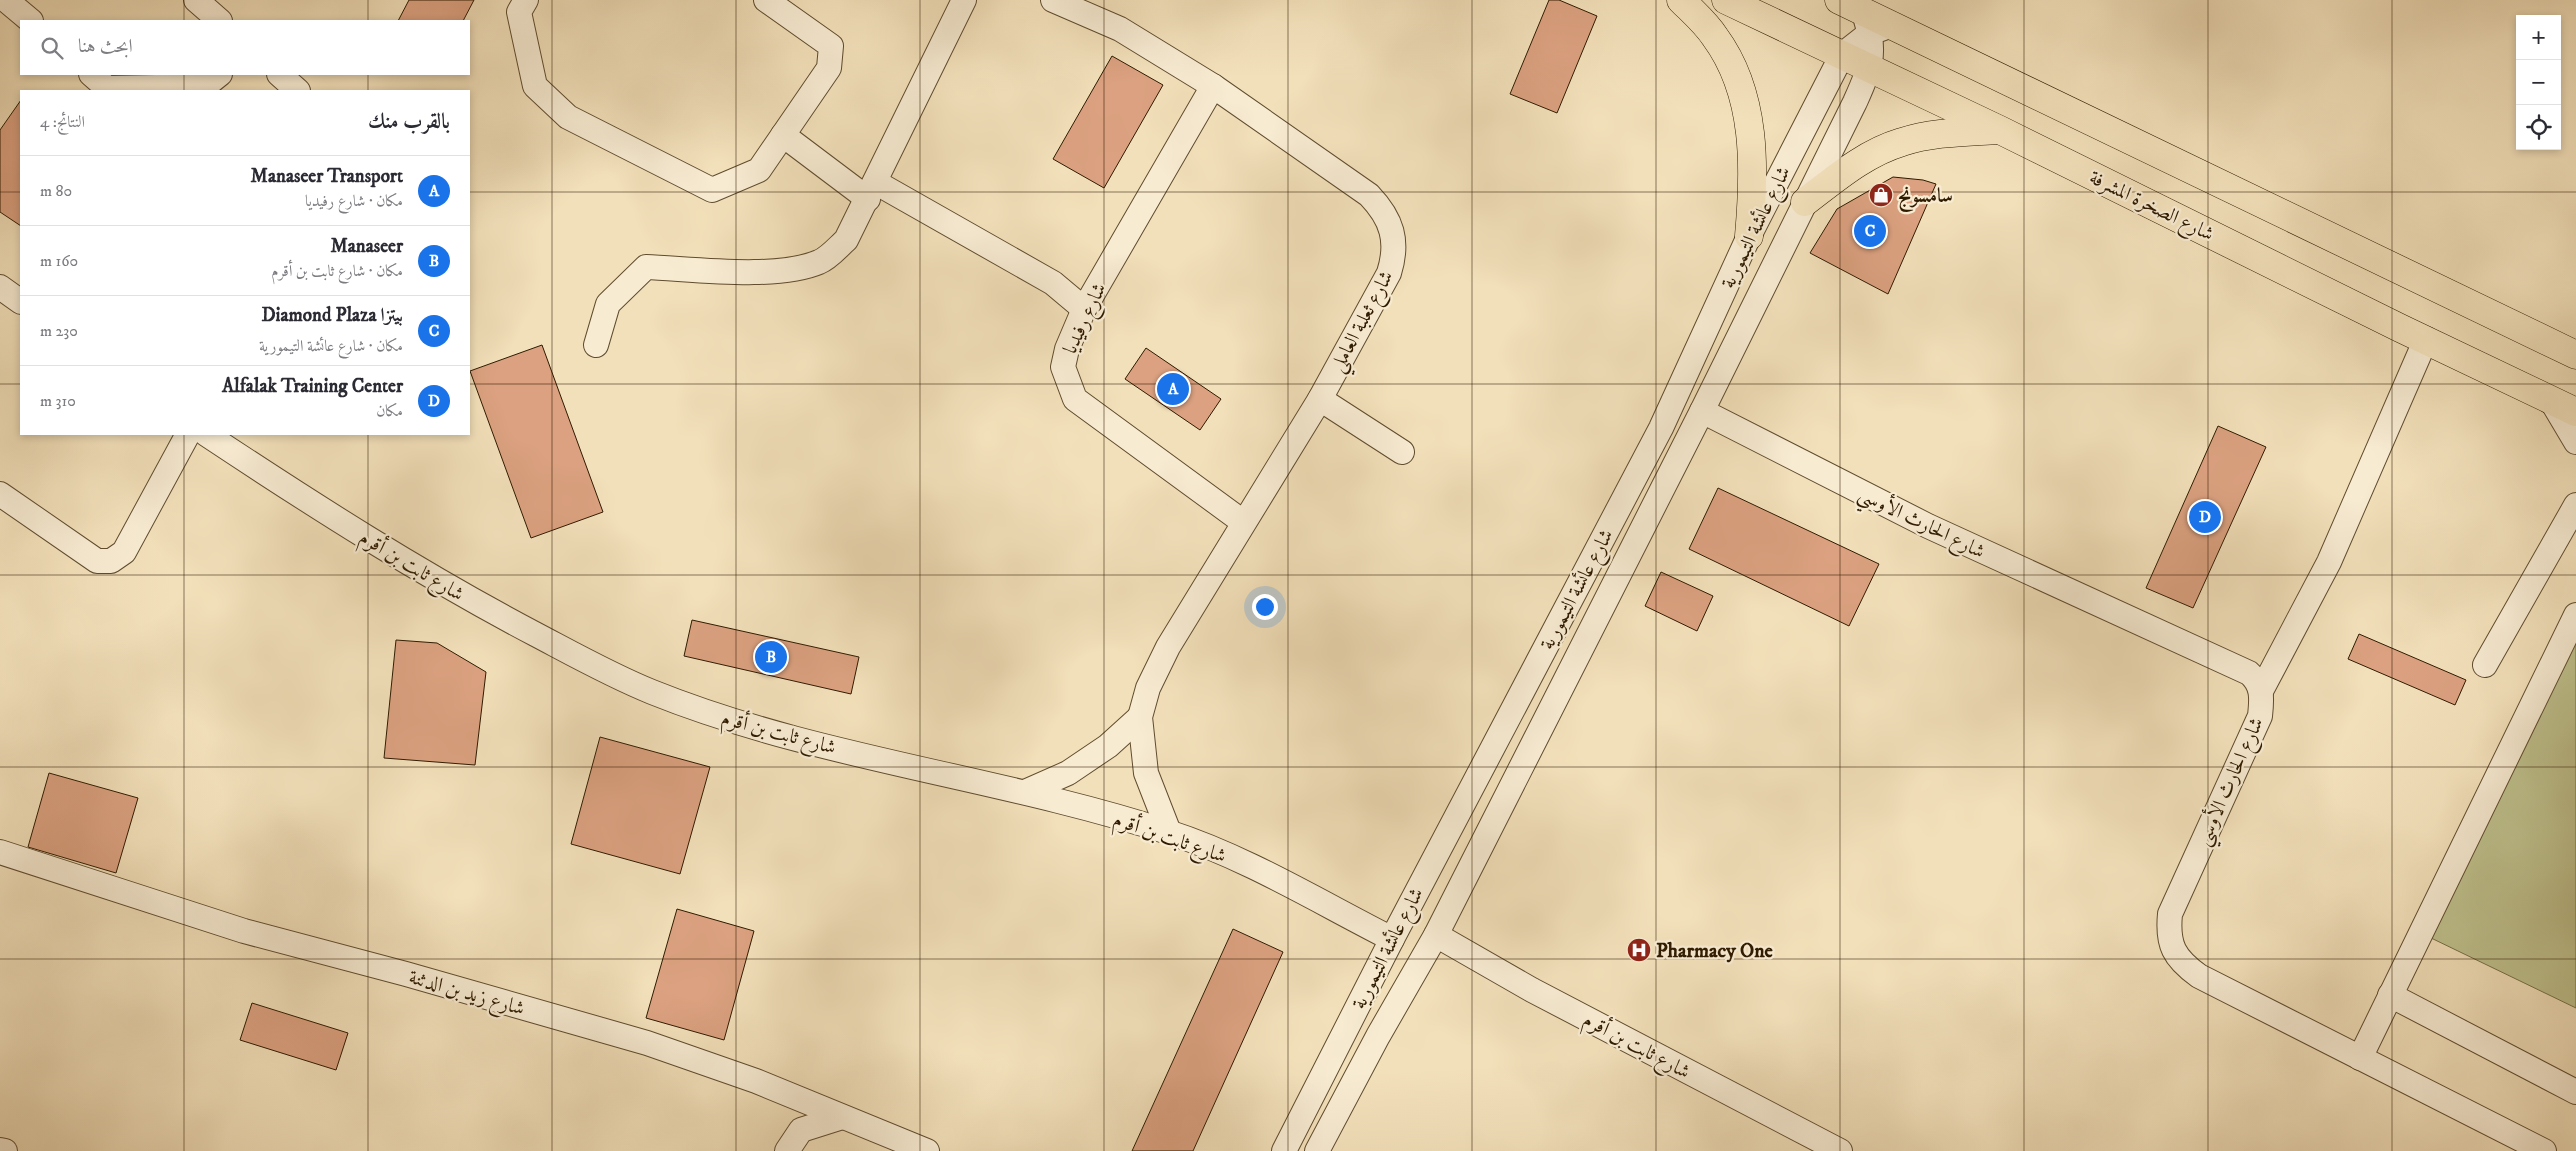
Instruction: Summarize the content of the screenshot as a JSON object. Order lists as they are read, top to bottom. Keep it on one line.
{"streets":{"main road":["شارع الصخرة المشرفة"],"street":["شارع عائشة التيمورية","شارع رفيديا","شارع ثعلبة العاملي","شارع الحارث الأوسي","شارع ثابت بن أقرم","شارع زيد بن الدثنة"]},"crossings":[["شارع الصخرة المشرفة","شارع عائشة التيمورية"],["شارع عائشة التيمورية","شارع الحارث الأوسي"],["شارع عائشة التيمورية","شارع ثابت بن أقرم"],["شارع رفيديا","شارع ثعلبة العاملي"],["شارع ثعلبة العاملي","شارع ثابت بن أقرم"]],"places":{"shop":["سامسونج"],"hospital":["Pharmacy One"]},"page":{"map_buttons":["+","−"],"search":"ابحث هنا","heading":["بالقرب منك","النتائج: 4"],"list":[{"mark":"A","name":"Manaseer Transport","note":"مكان · شارع رفيديا","value":"80 m"},{"mark":"B","name":"Manaseer","note":"مكان · شارع ثابت بن أقرم","value":"160 m"},{"mark":"C","name":"بيتزا Diamond Plaza","note":"مكان · شارع عائشة التيمورية","value":"230 m"},{"mark":"D","name":"Alfalak Training Center","note":"مكان","value":"310 m"}],"pins":["C","A","D","B"]}}
